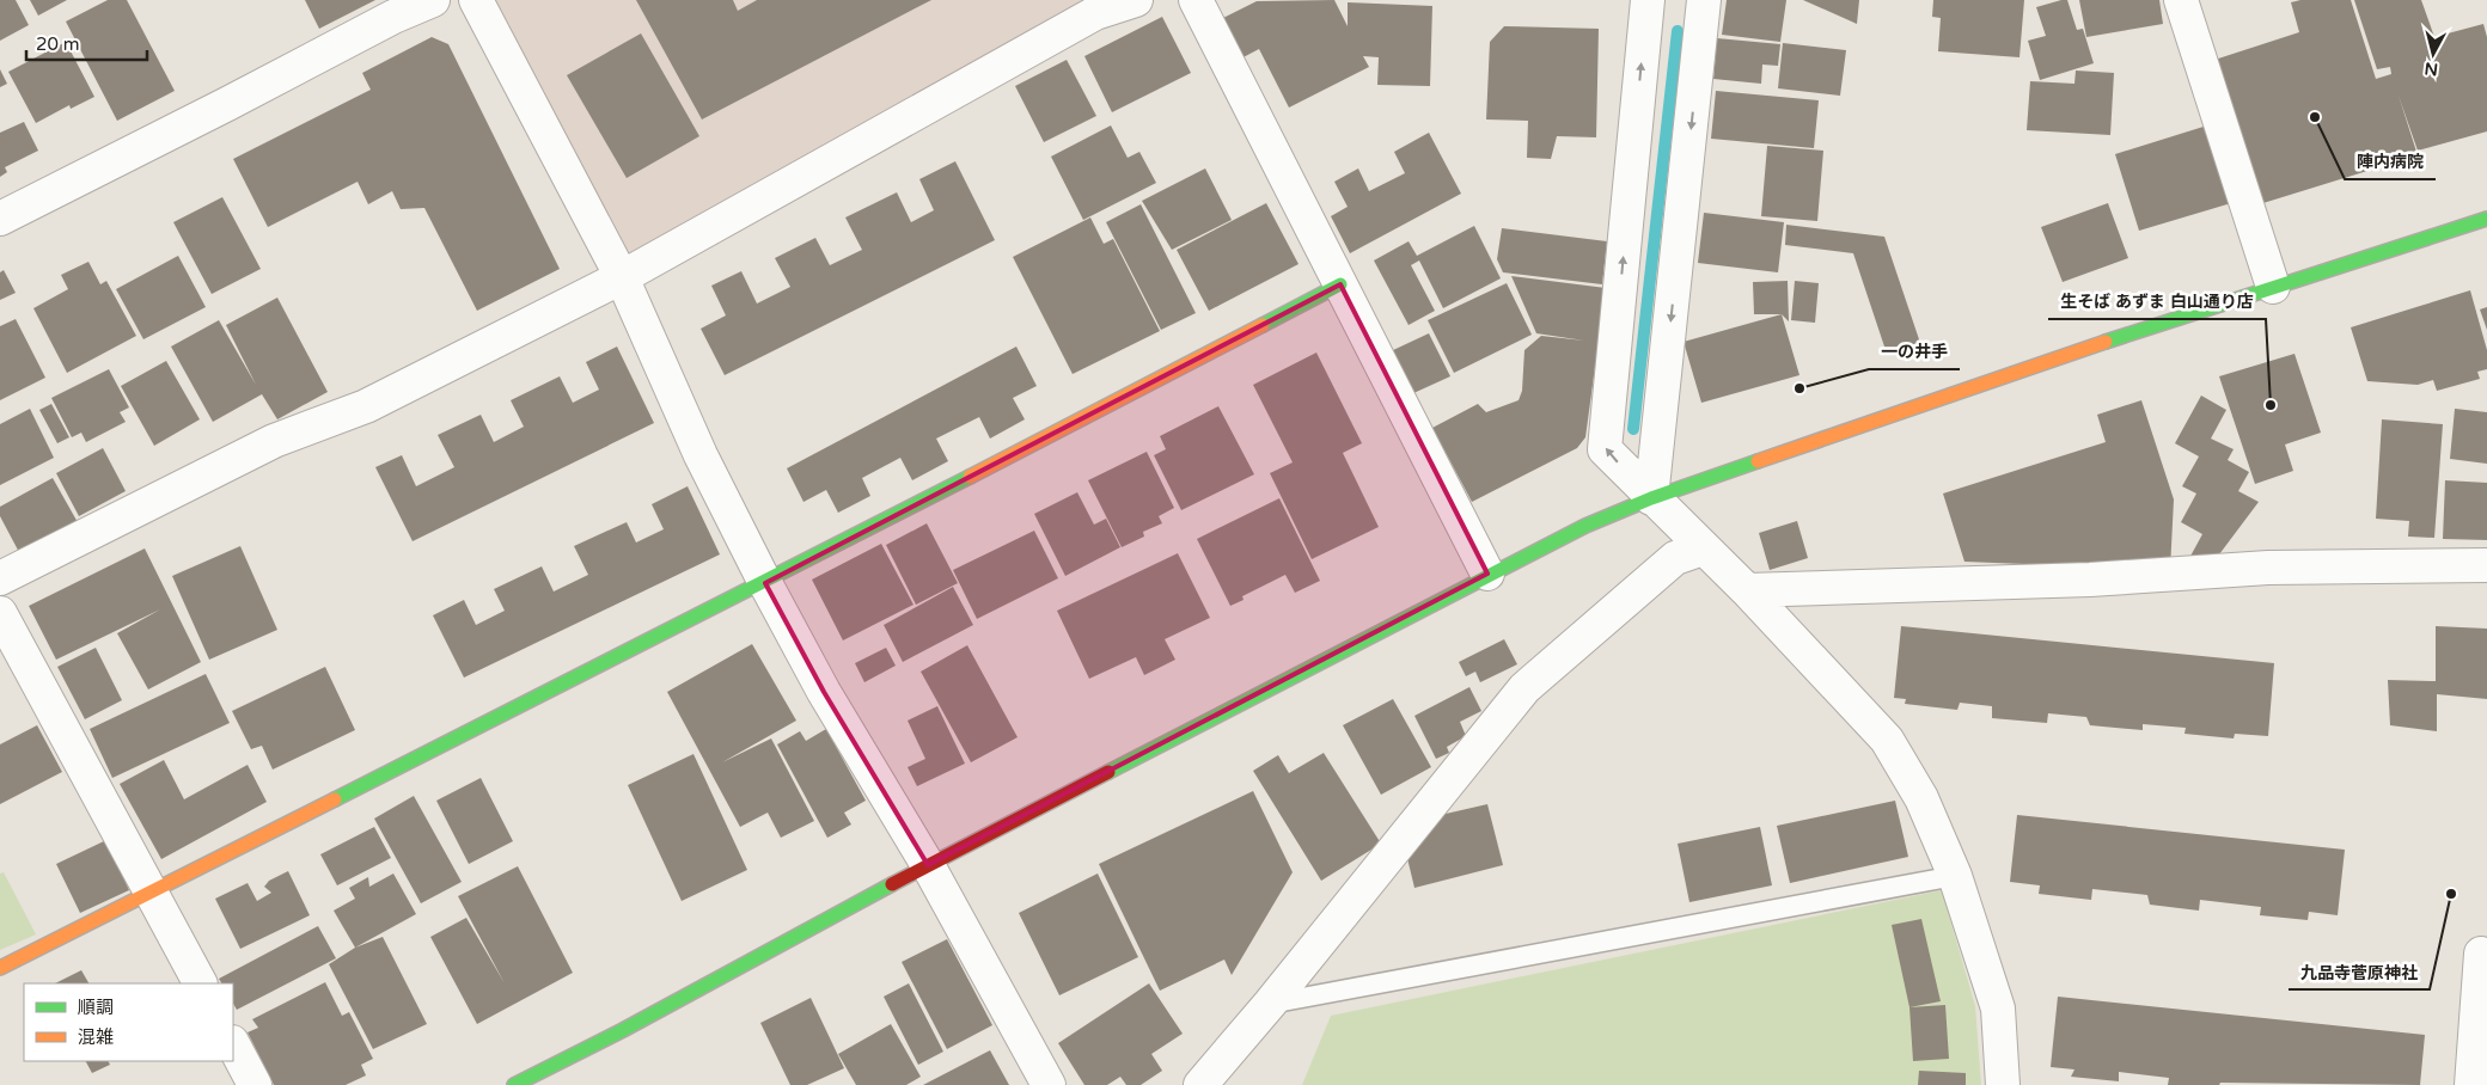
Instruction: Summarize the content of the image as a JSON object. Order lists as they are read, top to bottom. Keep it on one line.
{"places":["陣内病院","一の井手","生そば あずま 白山通り店","九品寺菅原神社"],"legend":["順調","混雑"],"scale_bar":"20 m","north":"bottom"}
